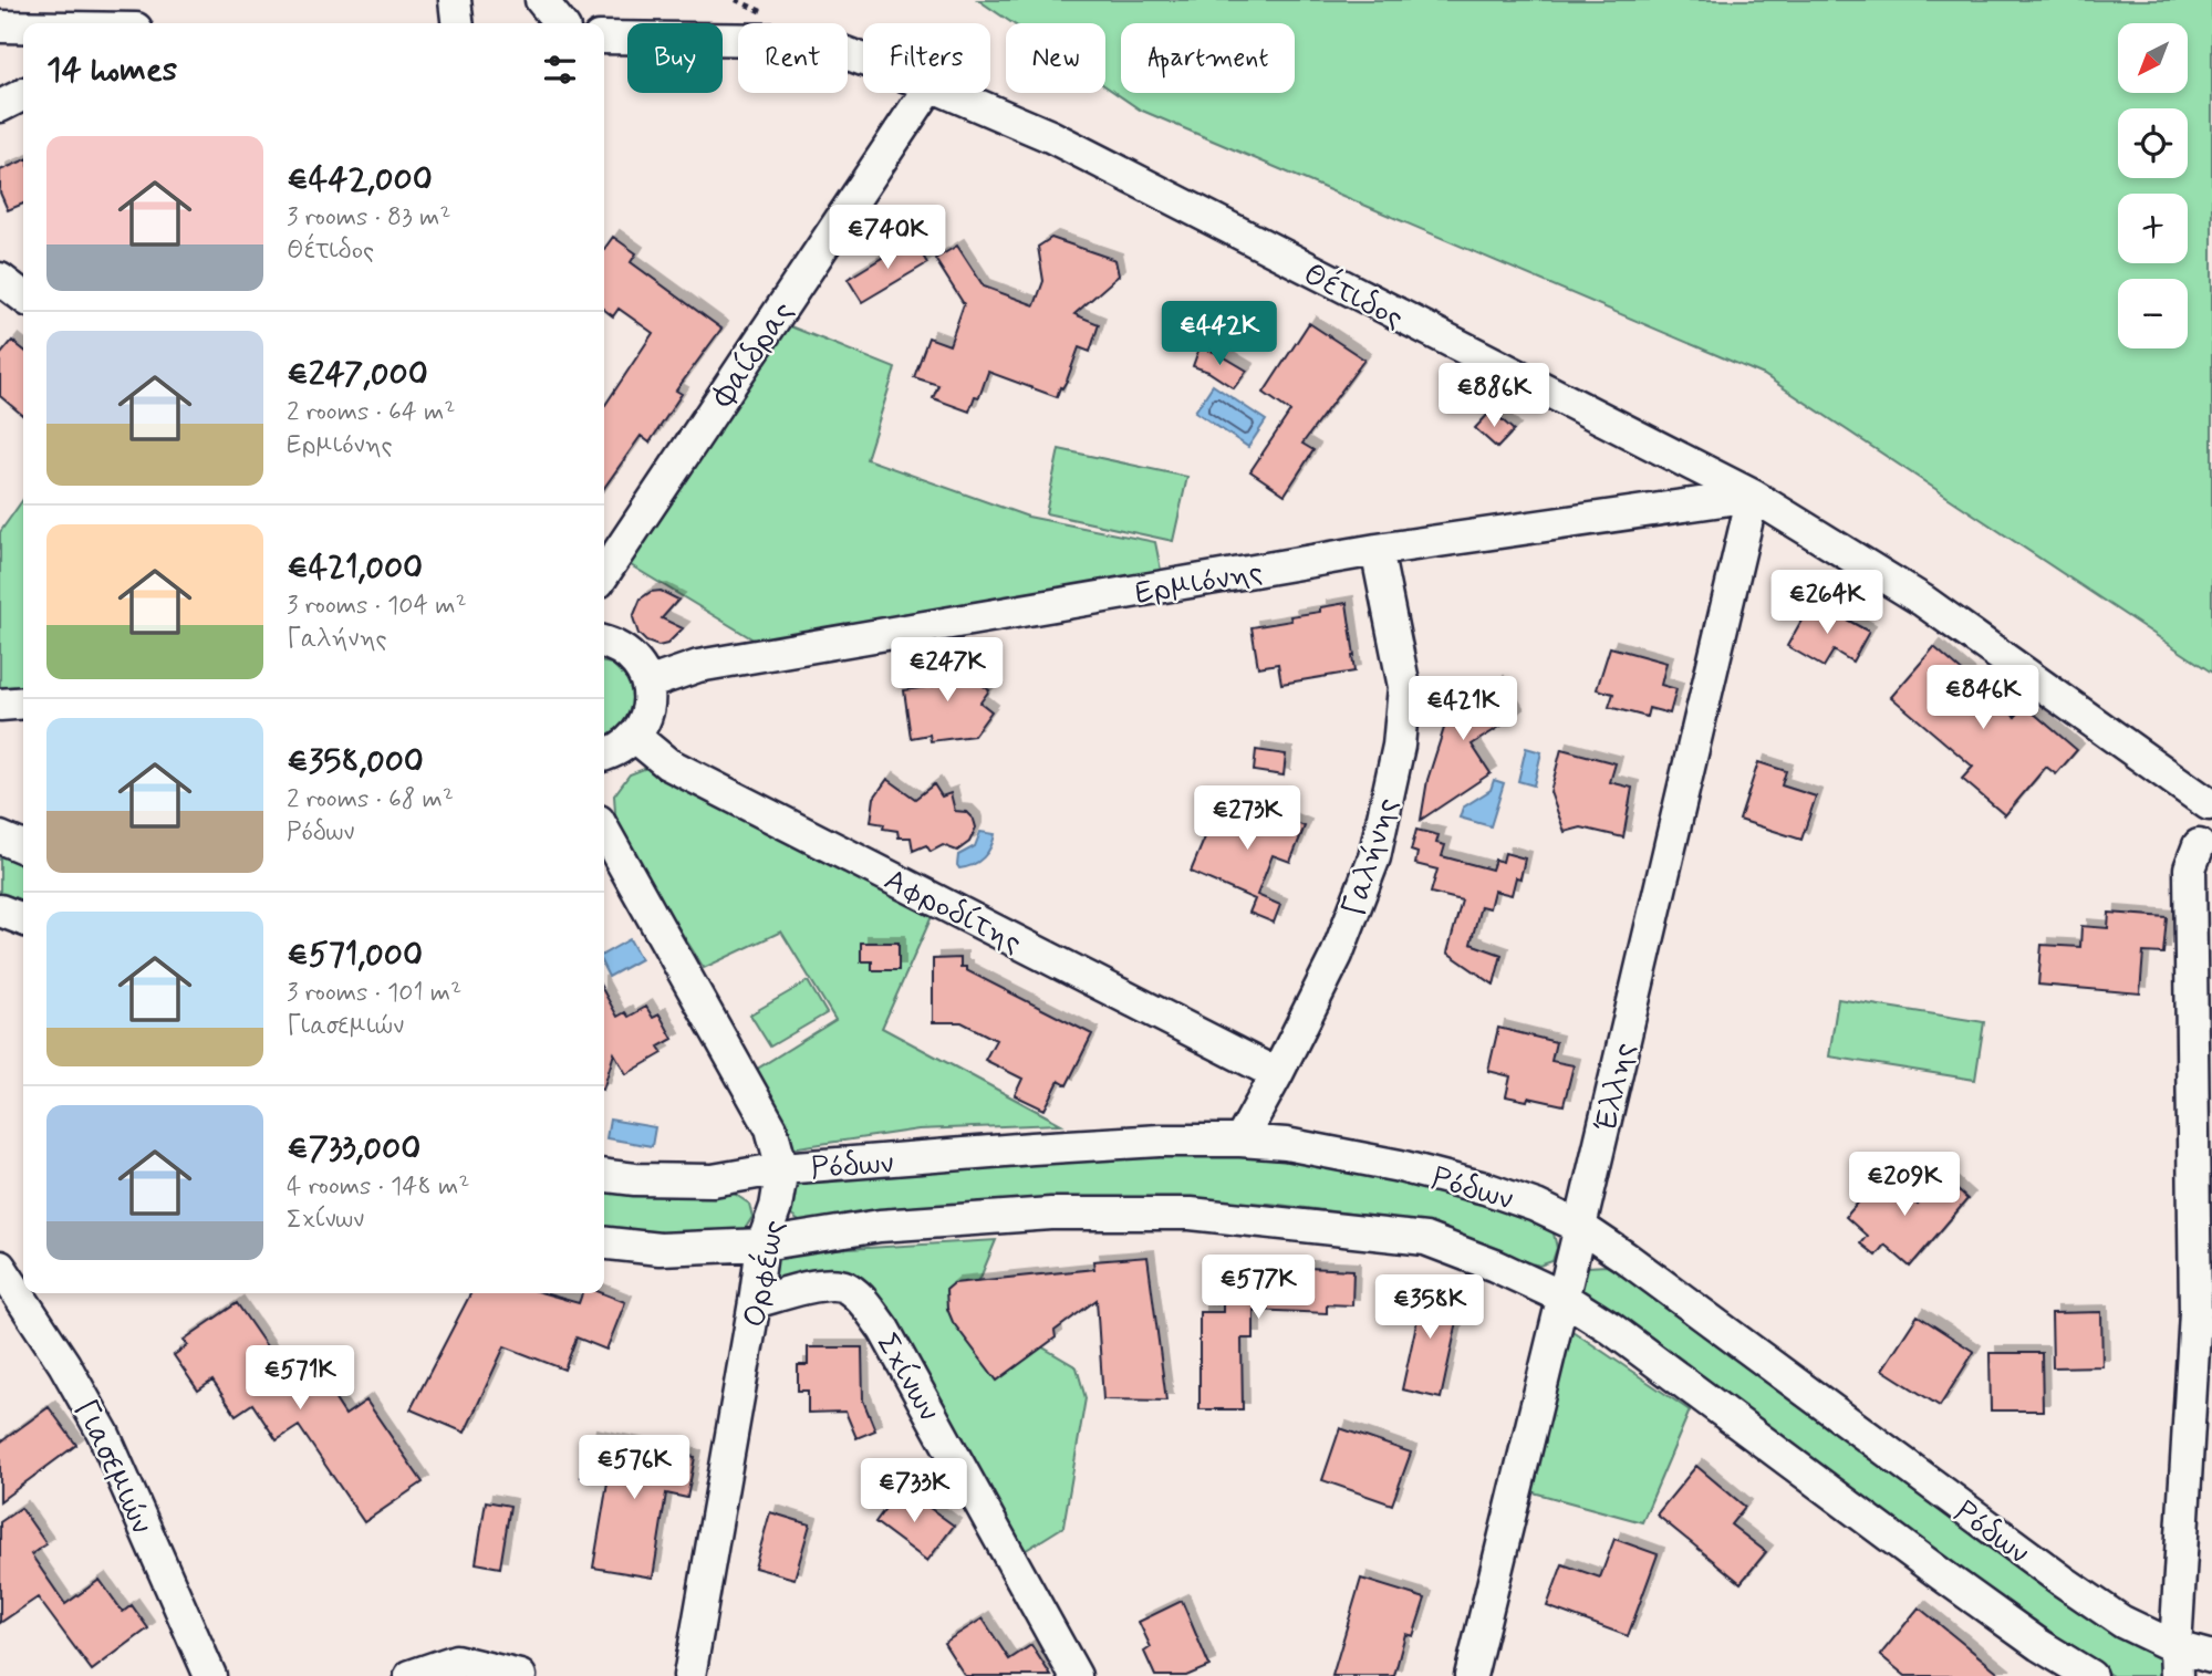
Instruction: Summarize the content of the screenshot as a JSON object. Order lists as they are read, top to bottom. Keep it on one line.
{"streets":{"street":["Θέτιδος","Φαίδρας","Ερμιόνης","Γαλήνης","Αφροδίτης","Έλλης","Ρόδων","Ορφέως","Σχίνων","Γιασεμιών"]},"crossings":[["Θέτιδος","Ερμιόνης"],["Θέτιδος","Έλλης"],["Ερμιόνης","Γαλήνης"],["Ερμιόνης","Έλλης"],["Γαλήνης","Αφροδίτης"],["Γαλήνης","Ρόδων"],["Έλλης","Ρόδων"],["Ρόδων","Ορφέως"],["Ορφέως","Σχίνων"]],"north":"bottom left","page":{"map_buttons":["+","−"],"chip":["Buy","Rent","Filters","New","Apartment"],"heading":"14 homes","list":[{"name":"€442,000","note":"3 rooms · 83 m² · Θέτιδος"},{"name":"€247,000","note":"2 rooms · 64 m² · Ερμιόνης"},{"name":"€421,000","note":"3 rooms · 104 m² · Γαλήνης"},{"name":"€358,000","note":"2 rooms · 68 m² · Ρόδων"},{"name":"€571,000","note":"3 rooms · 101 m² · Γιασεμιών"},{"name":"€733,000","note":"4 rooms · 148 m² · Σχίνων"}],"price":["€740K","€442K","€886K","€264K","€247K","€846K","€421K","€273K","€209K","€577K","€358K","€571K","€576K","€733K"]}}
